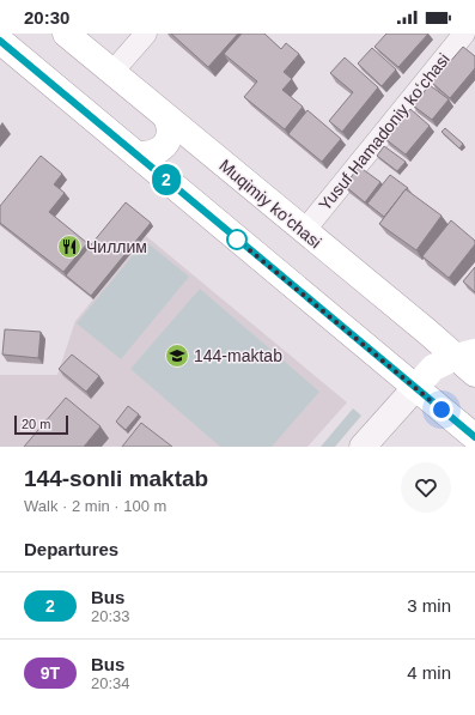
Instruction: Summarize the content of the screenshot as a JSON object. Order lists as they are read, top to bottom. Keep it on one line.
{"streets":{"main road":["Muqimiy ko'chasi"],"street":["Yusuf Hamadoniy koʻchasi"]},"crossings":[["Yusuf Hamadoniy koʻchasi","Muqimiy ko'chasi"]],"places":{"restaurant":["Чиллим"],"school or university":["144-maktab"]},"lines":["bus line 2"],"scale_bar":"20 m","page":{"status":"20:30","on_map":"2","scale":"20 m","heading":[["144-sonli maktab","Walk · 2 min · 100 m"],"Departures"],"list":[{"mark":"2","name":"Bus","note":"20:33","value":"3 min"},{"mark":"9Т","name":"Bus","note":"20:34","value":"4 min"}]}}
